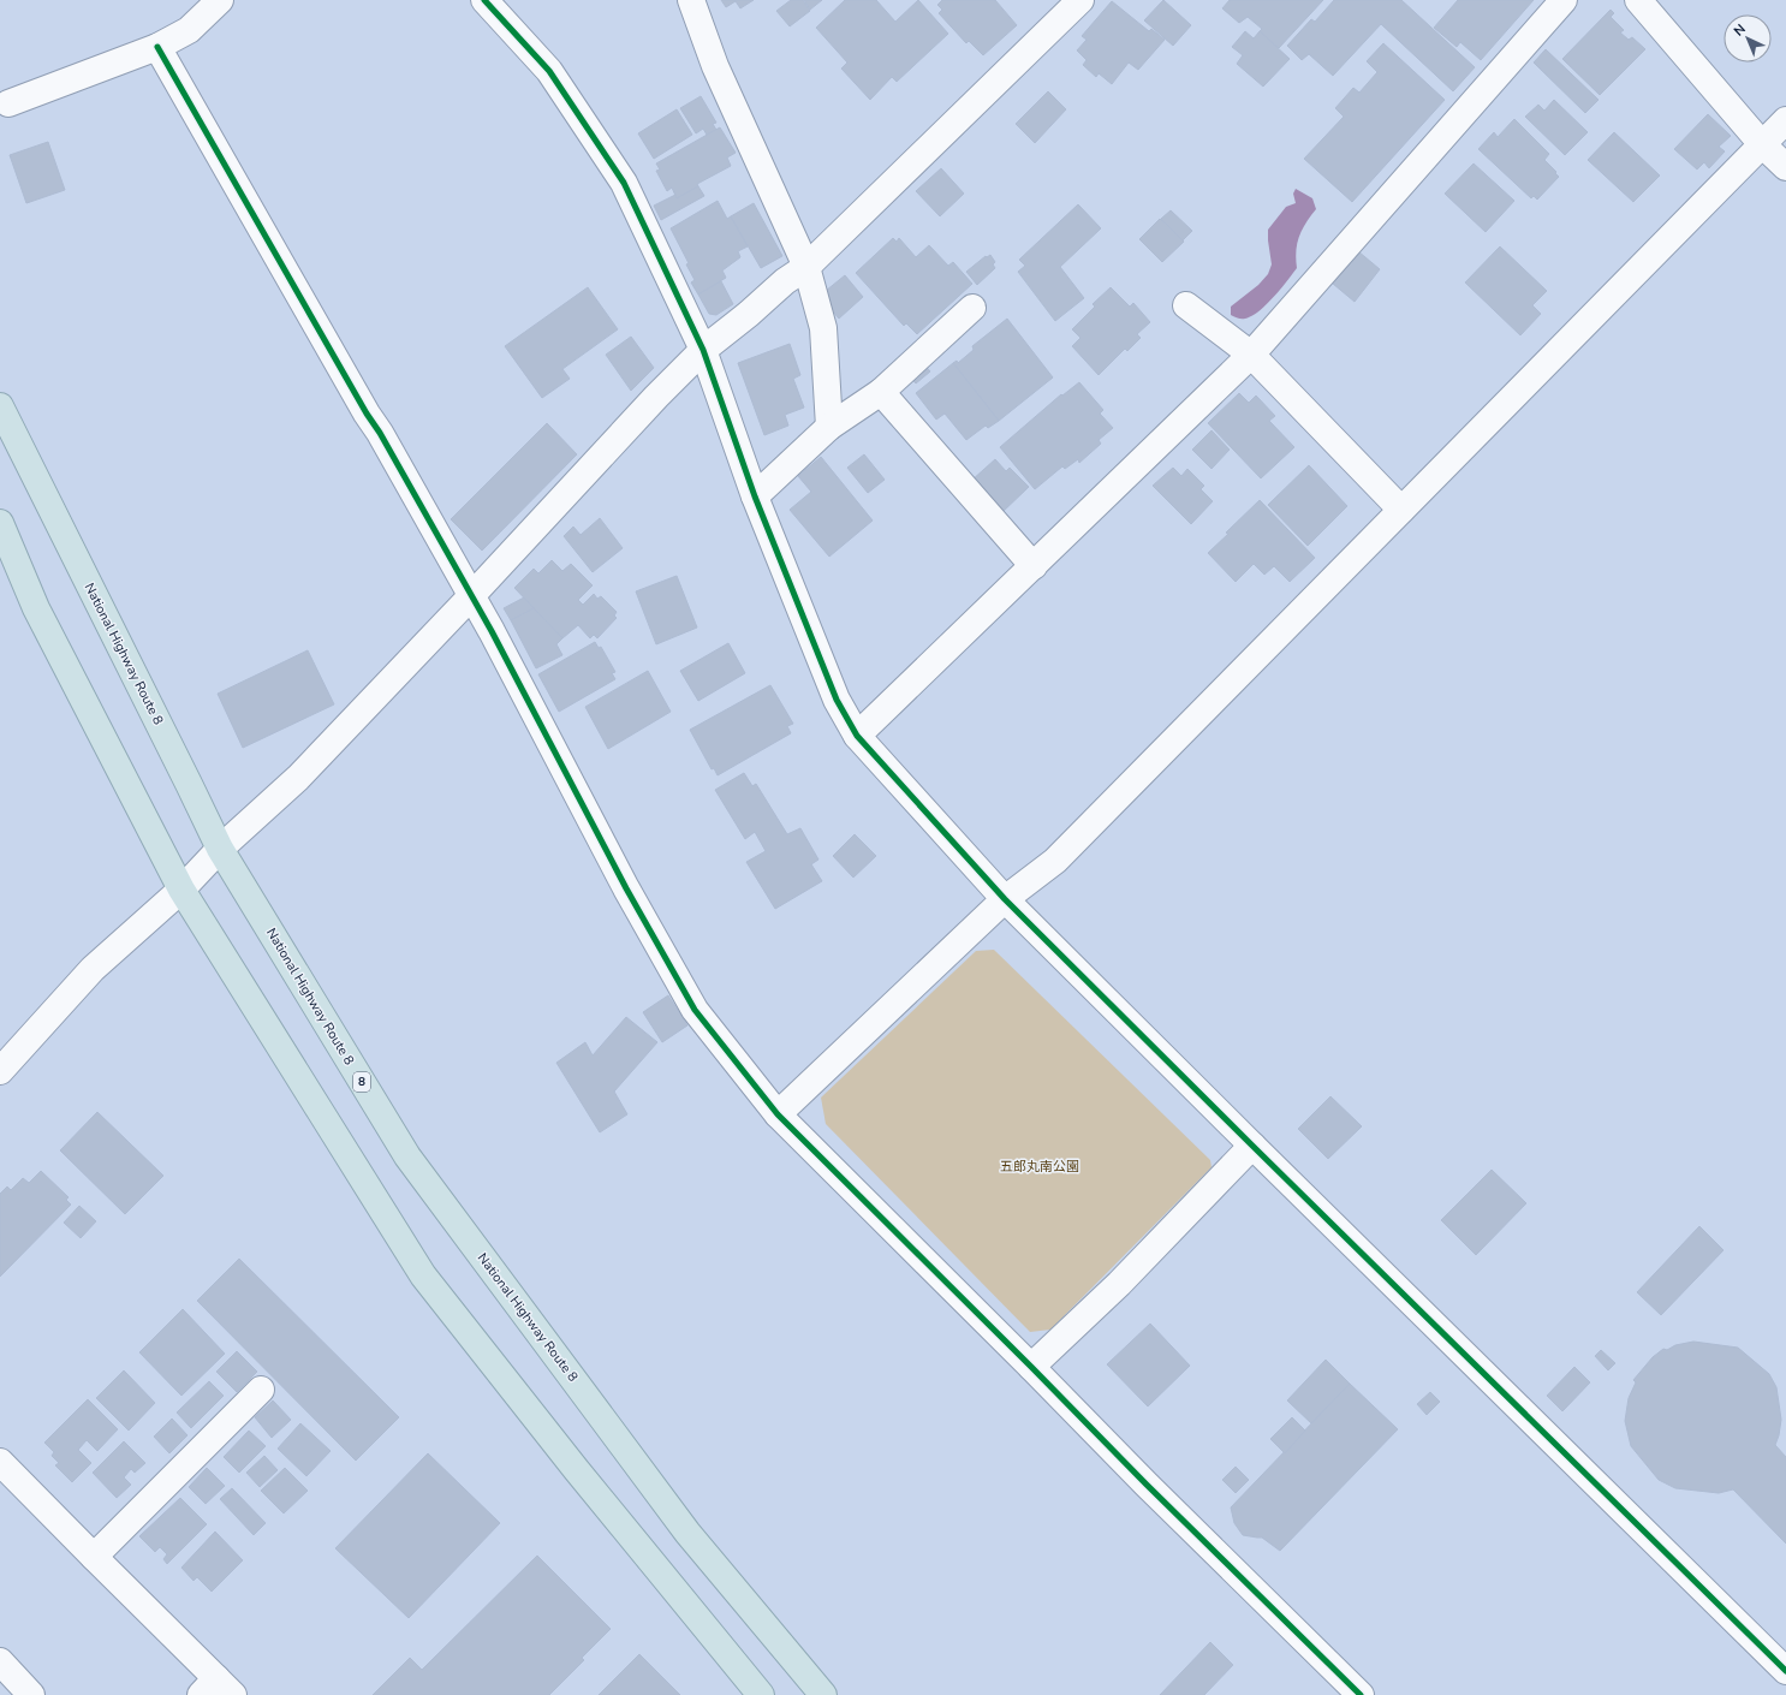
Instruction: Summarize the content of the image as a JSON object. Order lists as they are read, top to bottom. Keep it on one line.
{"streets":{"highway":["National Highway Route 8","8"]},"parks":["五郎丸南公園"],"north":"top left"}
